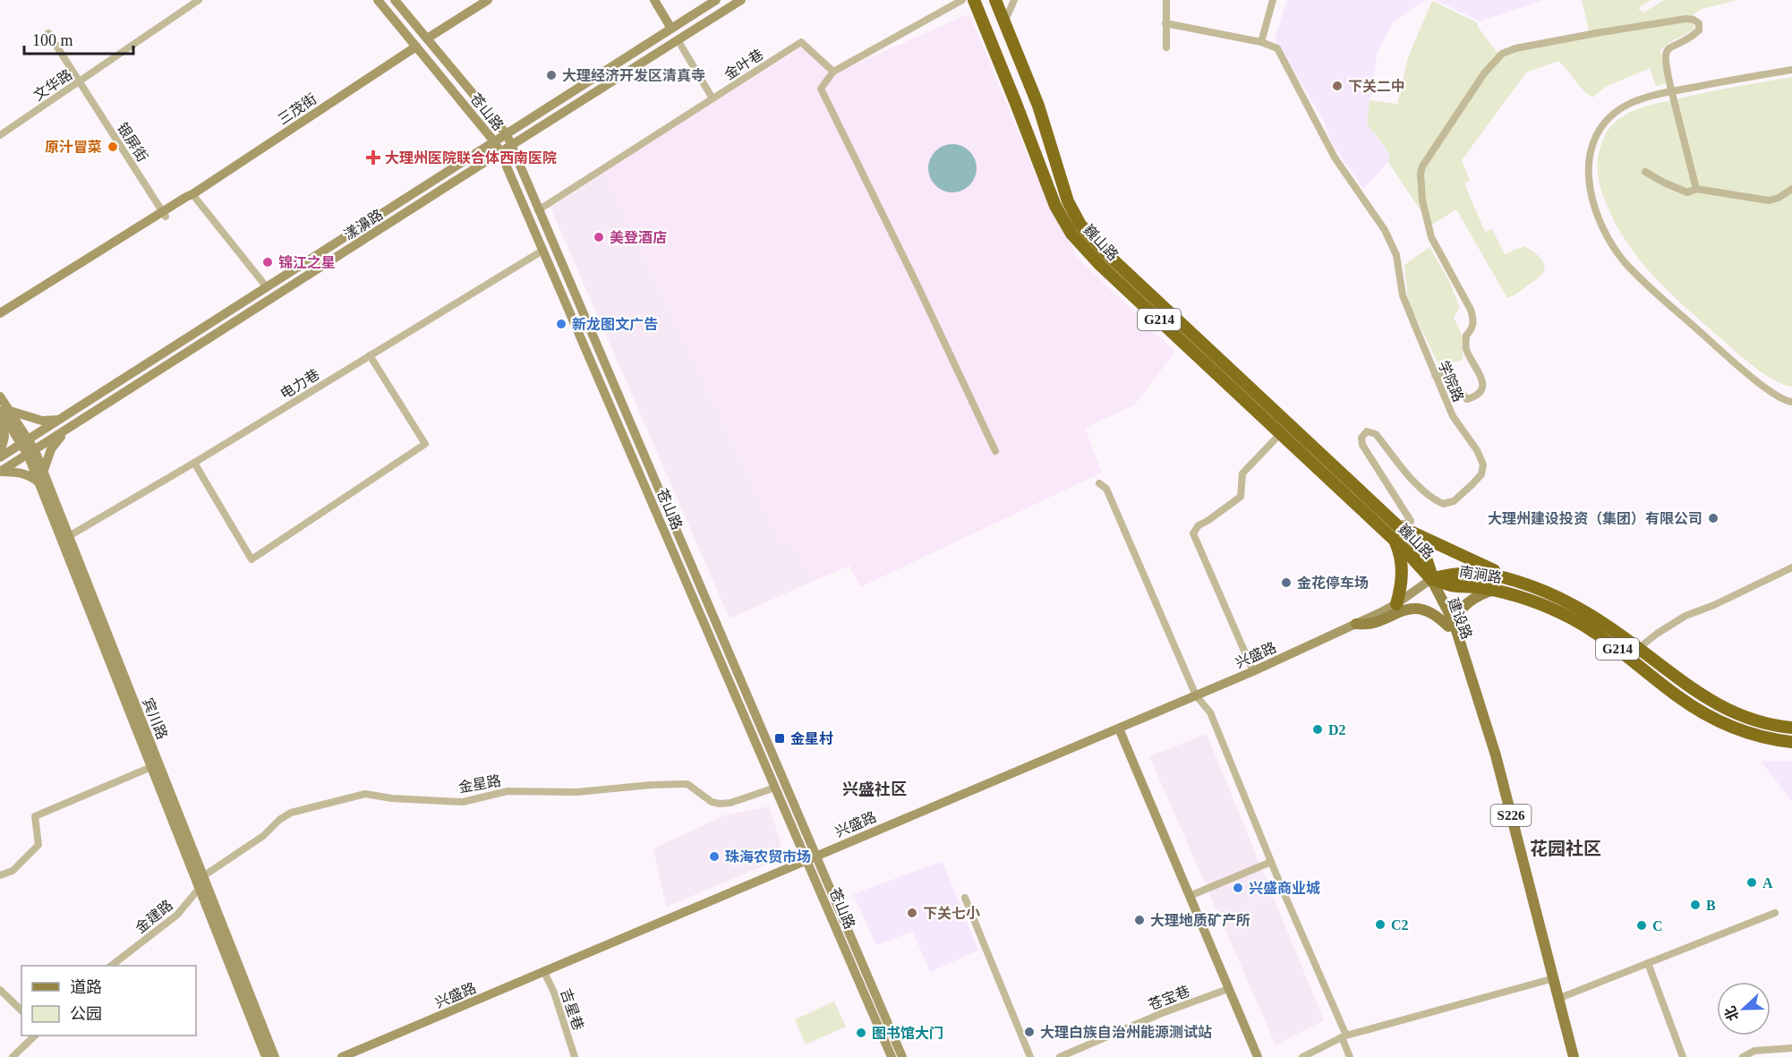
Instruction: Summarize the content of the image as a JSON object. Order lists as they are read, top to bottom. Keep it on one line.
{"streets":{"highway":["巍山路","G214","南涧路"],"main road":["三茂街","苍山路","漾濞路","建设路","兴盛路","宾川路","S226"],"street":["金叶巷","文华路","银屏街","学院路","电力巷","金星路","金建路","苍宝巷","吉星巷"]},"crossings":[["金叶巷","苍山路"],["文华路","银屏街"],["三茂街","苍山路"],["三茂街","银屏街"],["苍山路","漾濞路"],["苍山路","电力巷"],["苍山路","兴盛路"],["苍山路","金星路"],["漾濞路","宾川路"],["巍山路","南涧路"],["巍山路","建设路"],["巍山路","兴盛路"],["电力巷","宾川路"],["南涧路","建设路"],["南涧路","兴盛路"],["建设路","兴盛路"],["兴盛路","吉星巷"],["宾川路","金星路"],["宾川路","金建路"],["金星路","金建路"]],"districts":["兴盛社区","花园社区"],"places":{"other":["大理经济开发区清真寺","下关二中","原汁冒菜","美登酒店","锦江之星","新龙图文广告","大理州建设投资（集团）有限公司","金花停车场","D2","珠海农贸市场","A","兴盛商业城","B","下关七小","大理地质矿产所","C2","C","大理白族自治州能源测试站","图书馆大门"],"health":["大理州医院联合体西南医院"],"transit":["金星村"]},"legend":["道路","公园"],"scale_bar":"100 m","north":"left"}
